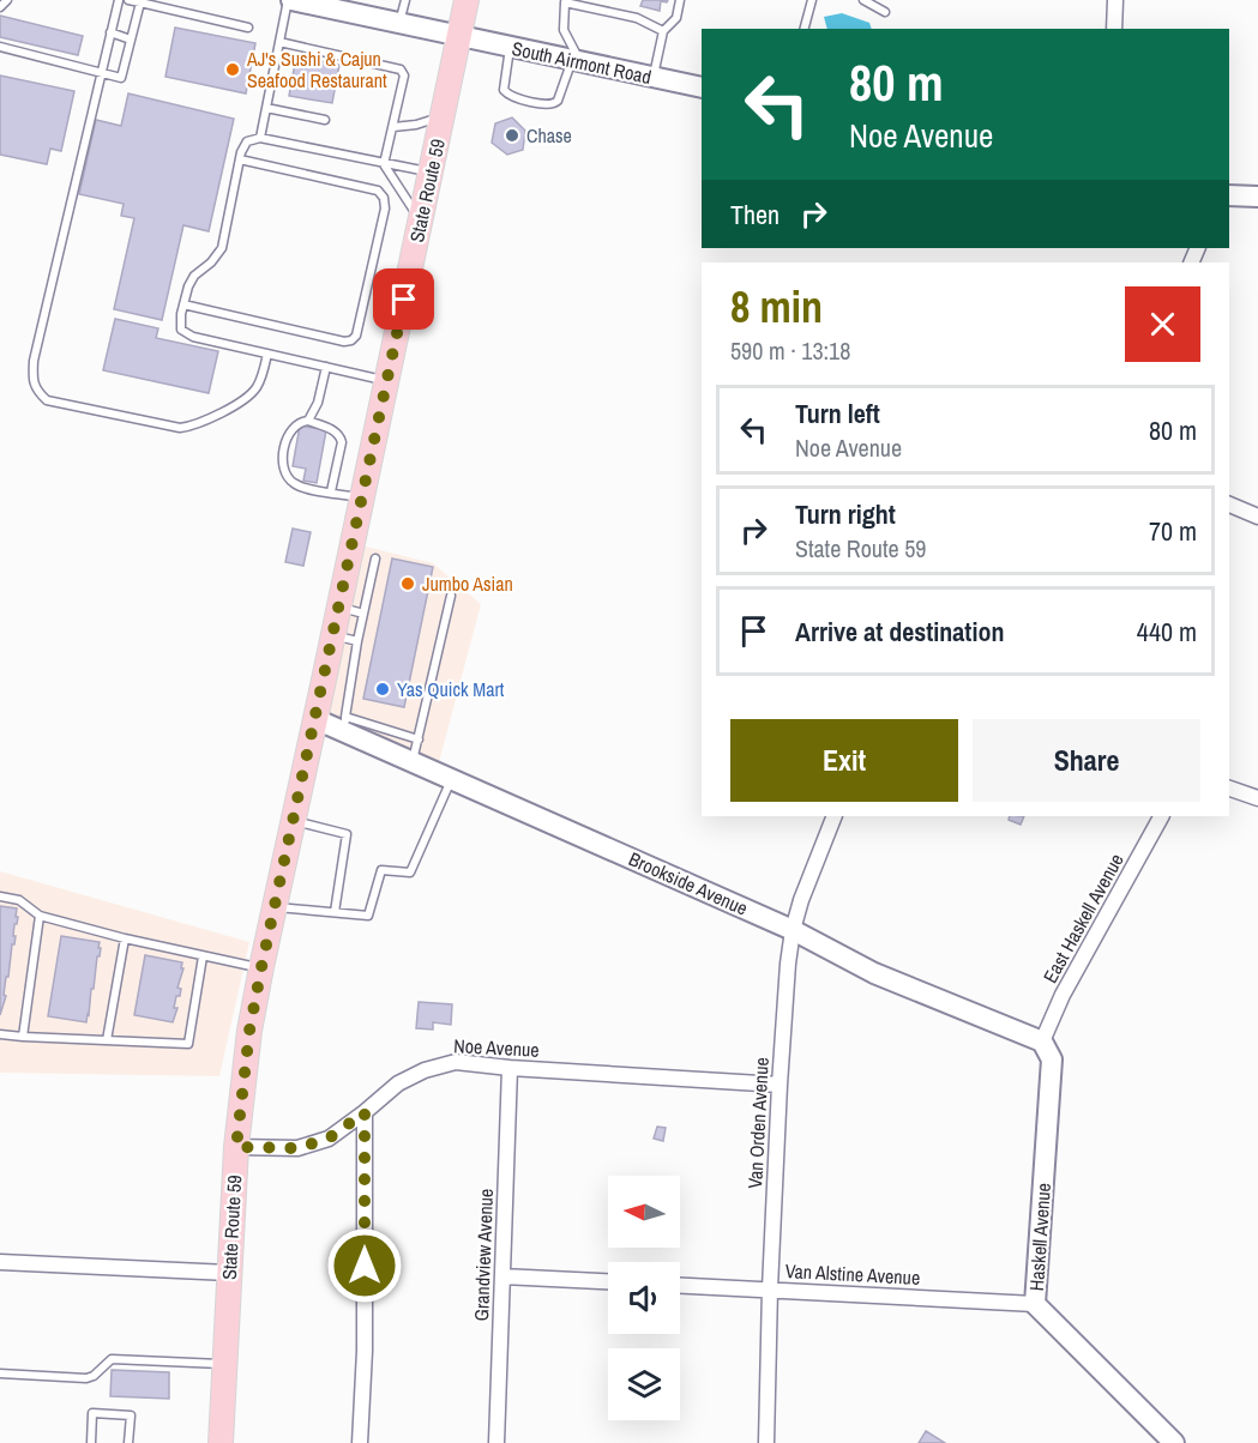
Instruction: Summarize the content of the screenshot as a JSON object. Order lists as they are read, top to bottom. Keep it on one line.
{"streets":{"main road":["State Route 59"],"street":["South Airmont Road","Brookside Avenue","East Haskell Avenue","Noe Avenue","Van Orden Avenue","Haskell Avenue","Grandview Avenue","Van Alstine Avenue"]},"crossings":[["South Airmont Road","State Route 59"],["State Route 59","Brookside Avenue"],["State Route 59","Noe Avenue"],["Brookside Avenue","East Haskell Avenue"],["Brookside Avenue","Van Orden Avenue"],["Brookside Avenue","Haskell Avenue"],["East Haskell Avenue","Haskell Avenue"],["Noe Avenue","Van Orden Avenue"],["Noe Avenue","Grandview Avenue"],["Van Orden Avenue","Van Alstine Avenue"],["Haskell Avenue","Van Alstine Avenue"]],"places":["AJ's Sushi & Cajun Seafood Restaurant","Chase","Jumbo Asian","Yas Quick Mart"],"north":"left","page":{"turn":["80 m","Noe Avenue"],"then":"Then","heading":["8 min","590 m · 13:18"],"list":[{"name":"Turn left","note":"Noe Avenue","value":"80 m"},{"name":"Turn right","note":"State Route 59","value":"70 m"},{"name":"Arrive at destination","value":"440 m"}],"buttons":["Exit","Share"]}}
